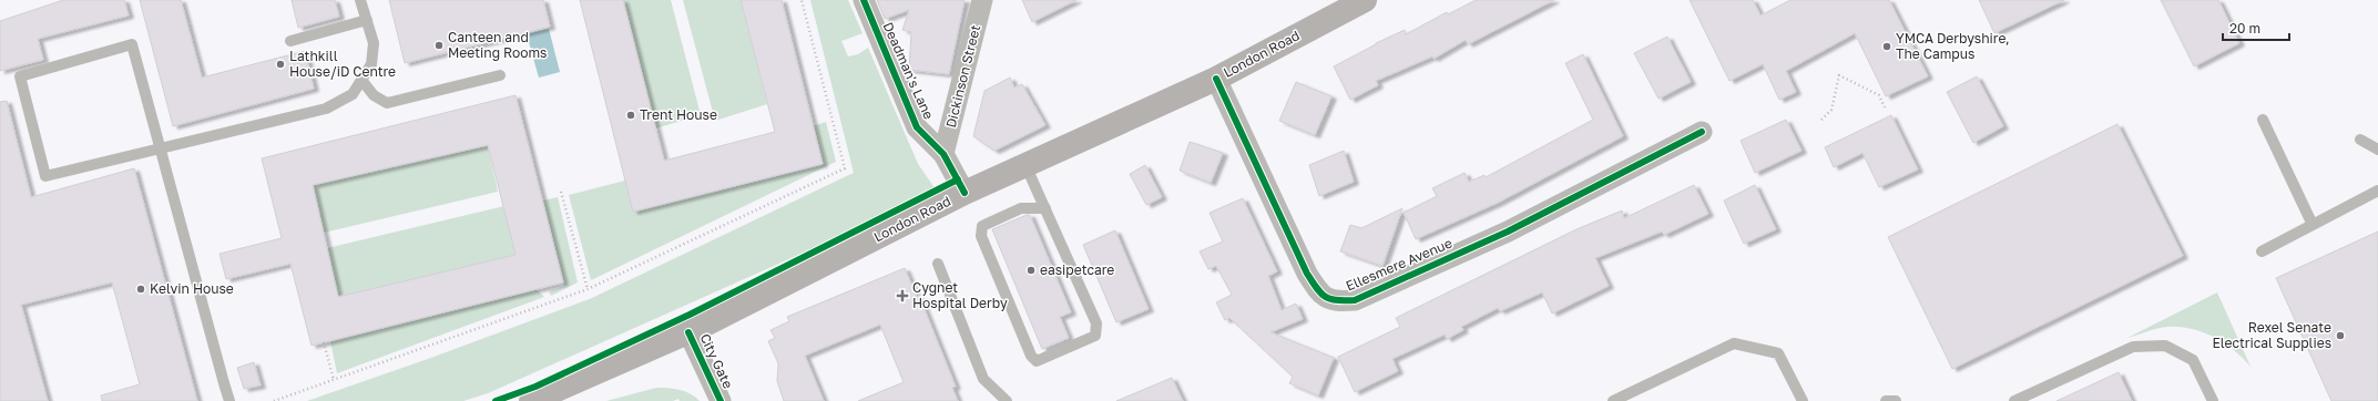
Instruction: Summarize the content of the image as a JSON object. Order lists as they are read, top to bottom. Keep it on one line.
{"streets":{"main road":["London Road"],"street":["Deadman's Lane","Dickinson Street","Ellesmere Avenue","City Gate"]},"crossings":[["London Road","Deadman's Lane"],["London Road","Ellesmere Avenue"],["London Road","City Gate"],["Deadman's Lane","Dickinson Street"]],"places":{"other":["Canteen and Meeting Rooms","YMCA Derbyshire, The Campus","Lathkill House/iD Centre","Trent House","easipetcare","Kelvin House","Rexel Senate Electrical Supplies"],"health":["Cygnet Hospital Derby"]},"scale_bar":"20 m"}
